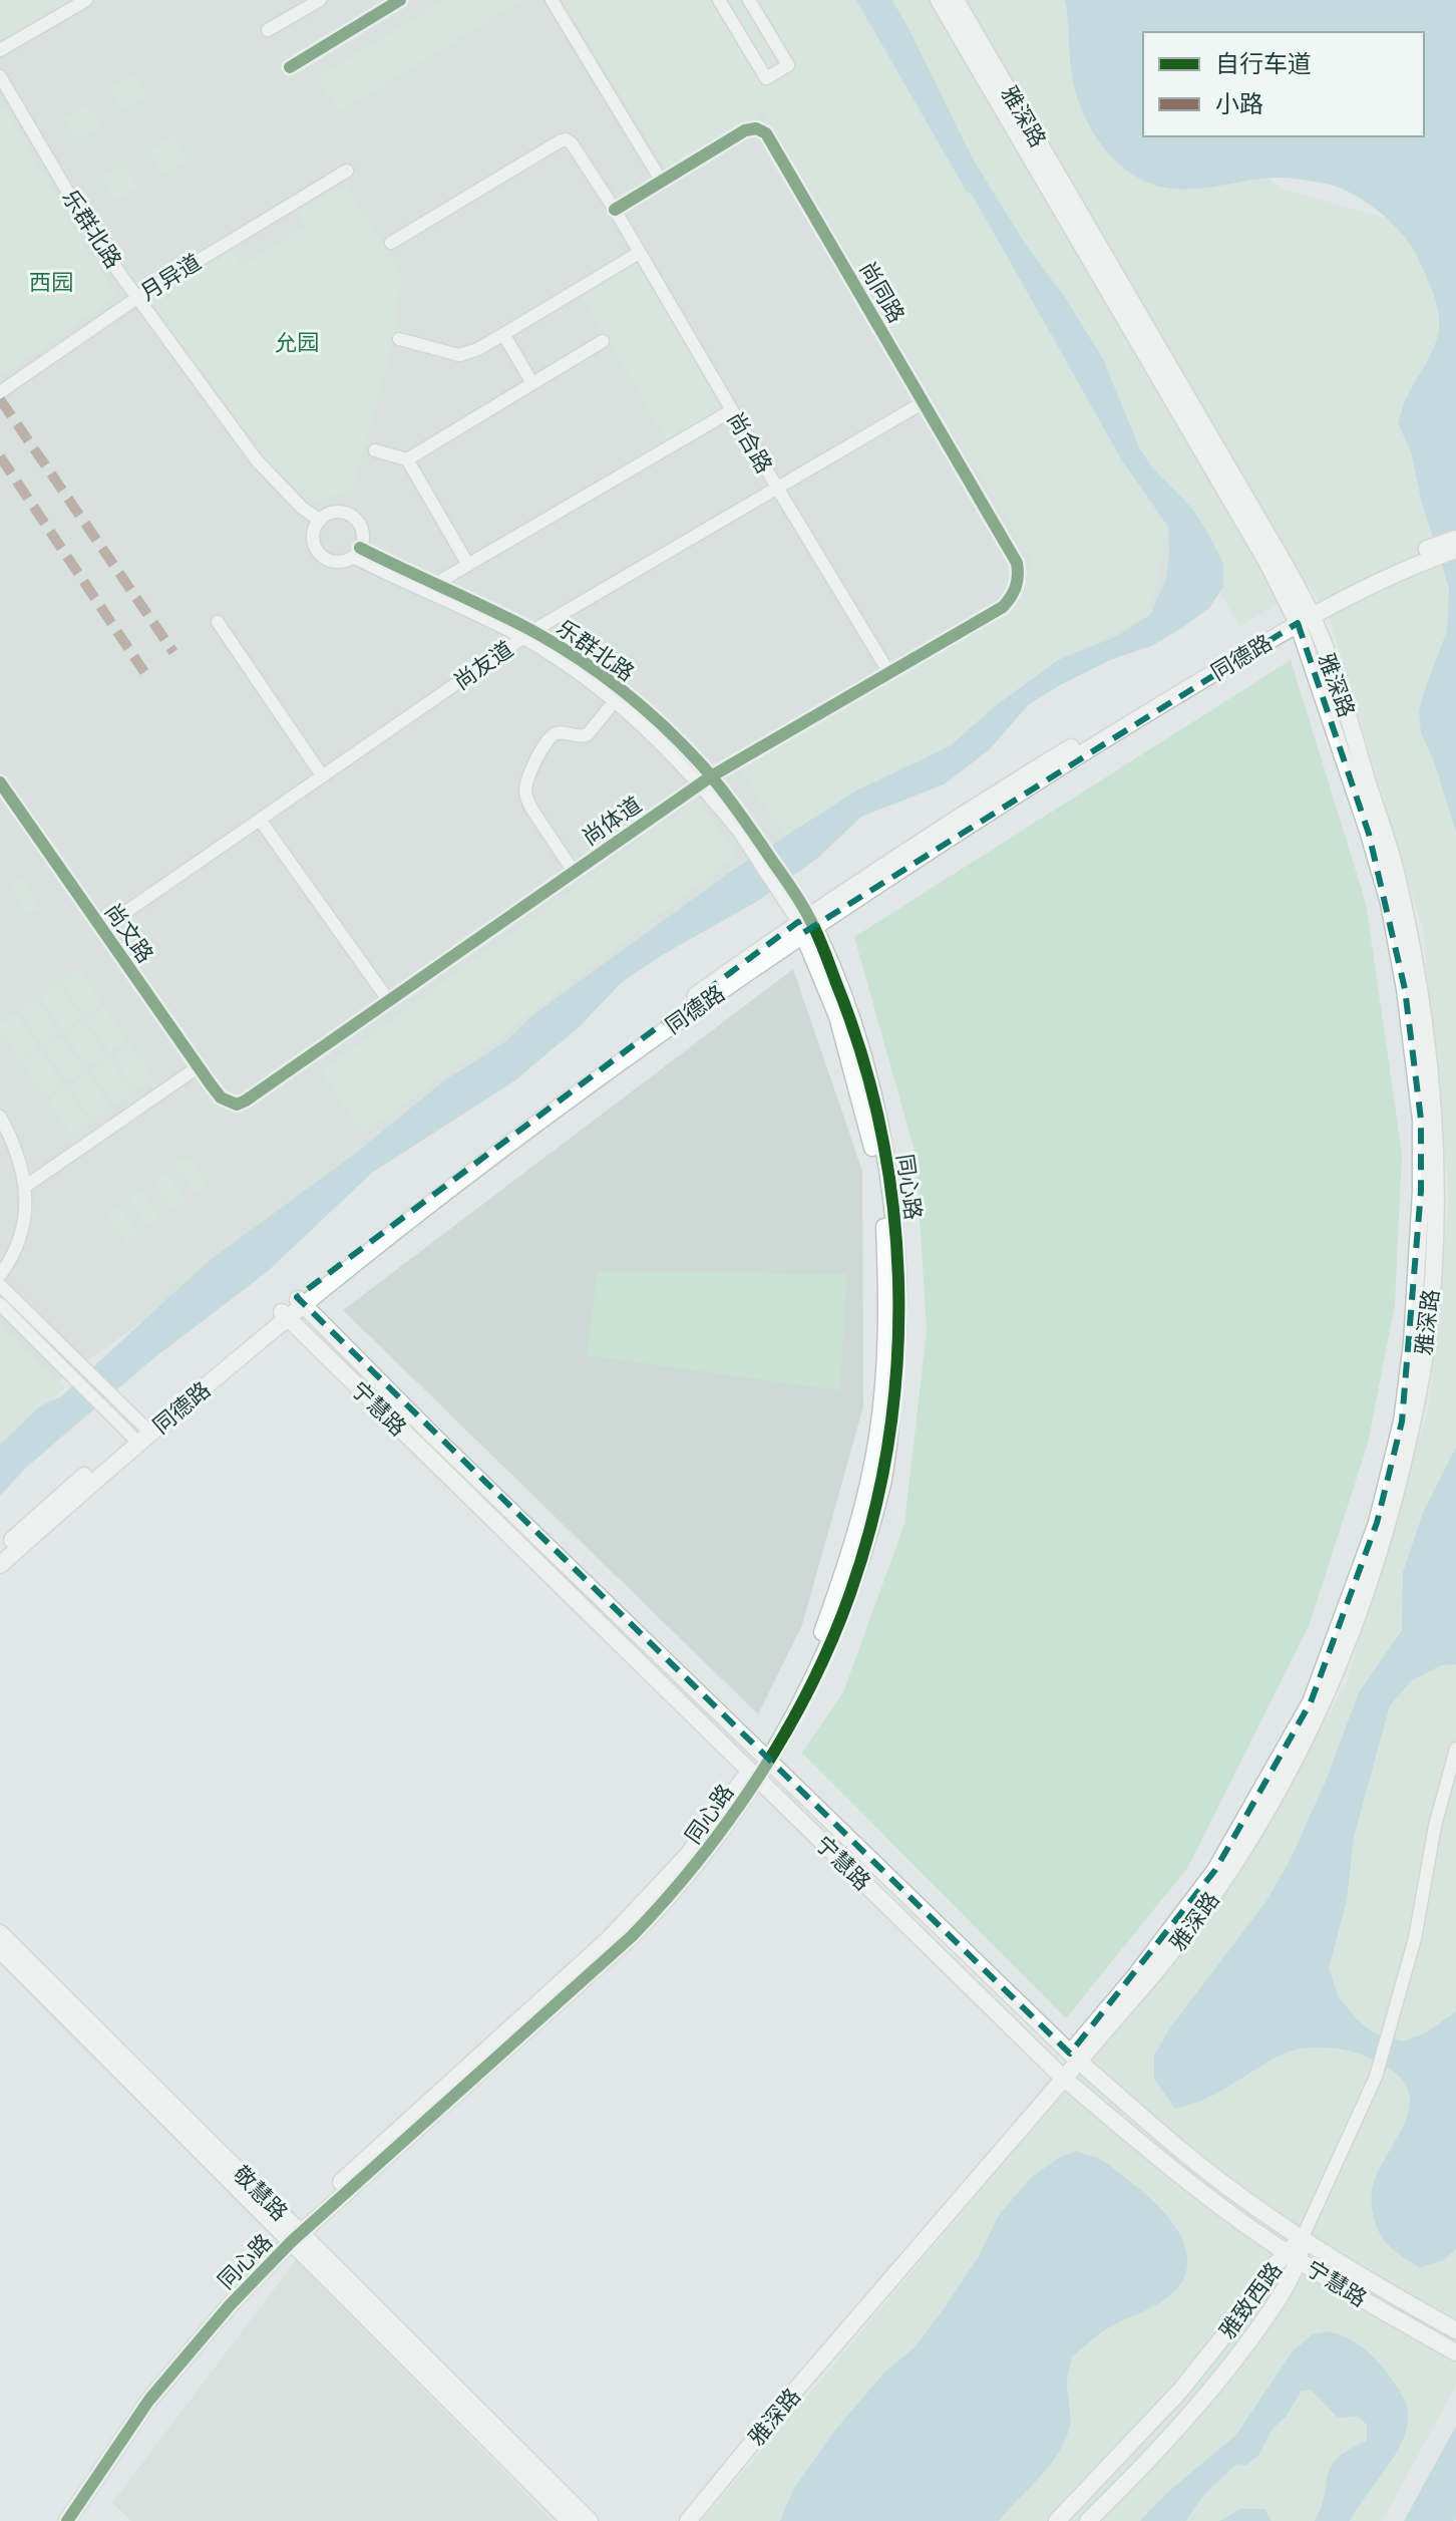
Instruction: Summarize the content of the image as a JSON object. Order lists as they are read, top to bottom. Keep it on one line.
{"streets":{"main road":["雅深路","同德路","同心路","宁慧路","敬慧路","雅致西路"],"street":["乐群北路","月异道","尚同路","尚合路","尚友道","尚体道","尚文路"]},"crossings":[["雅深路","同德路"],["雅深路","宁慧路"],["乐群北路","月异道"],["乐群北路","同德路"],["乐群北路","尚友道"],["乐群北路","尚体道"],["乐群北路","同心路"],["尚同路","尚友道"],["尚同路","尚体道"],["尚合路","尚友道"],["尚合路","尚体道"],["同德路","同心路"],["同德路","宁慧路"],["尚友道","尚文路"],["尚体道","尚文路"],["同心路","宁慧路"],["同心路","敬慧路"],["宁慧路","雅致西路"]],"parks":["西园","允园"],"legend":["自行车道","小路"]}
